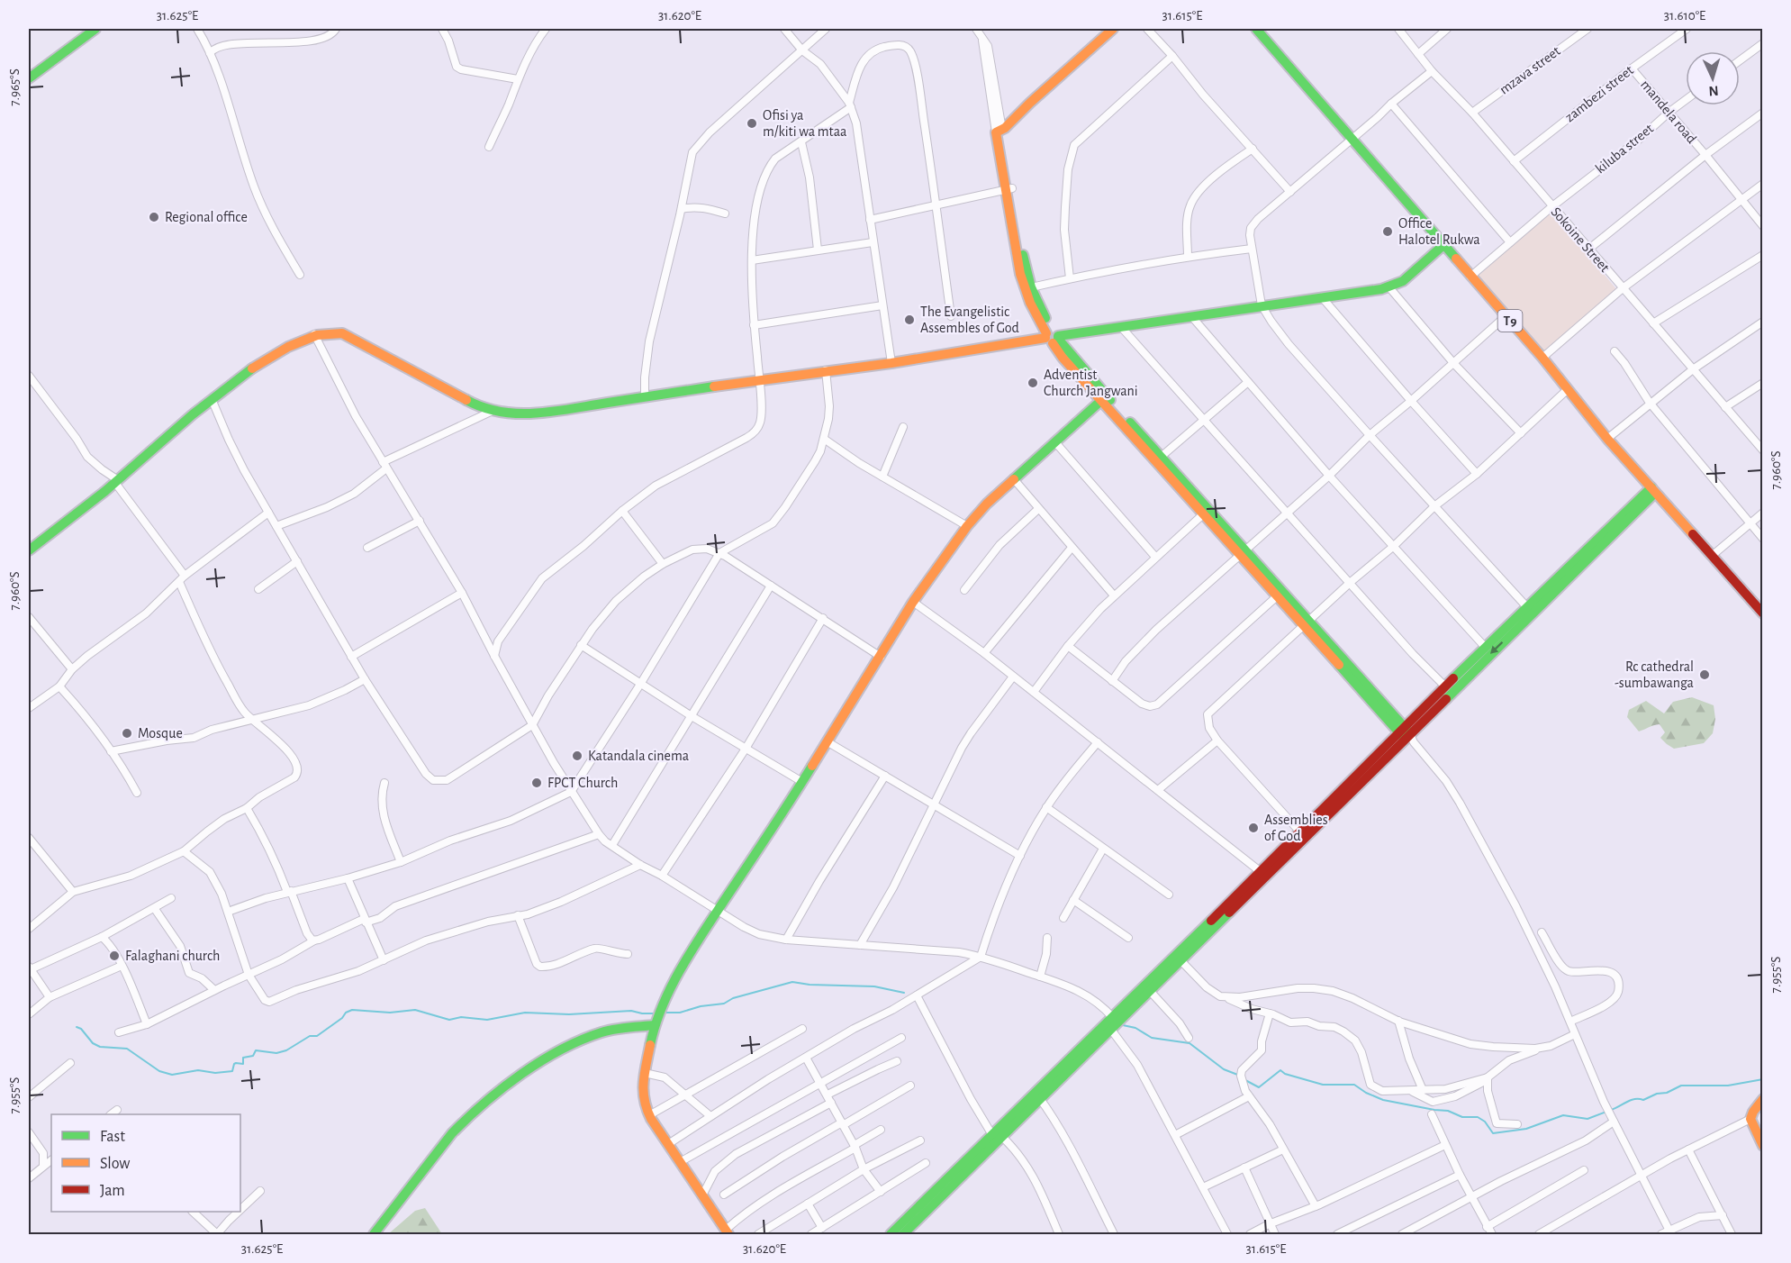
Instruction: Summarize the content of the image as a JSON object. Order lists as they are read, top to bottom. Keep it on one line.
{"streets":{"main road":["T9"],"street":["mzava street","zambezi street","mandela road","kiluba street","Sokoine Street"]},"crossings":[["mzava street","Sokoine Street"],["zambezi street","mandela road"],["zambezi street","Sokoine Street"],["mandela road","kiluba street"],["kiluba street","Sokoine Street"],["kiluba street","T9"]],"places":["Ofisi ya m/kiti wa mtaa","Regional office","Office Halotel Rukwa","The Evangelistic Assembles of God","Adventist Church Jangwani","Rc cathedral -sumbawanga","Mosque","Katandala cinema","FPCT Church","Assemblies of God","Falaghani church"],"legend":["Fast","Slow","Jam"],"north":"bottom","coordinates":["31.625°E","31.620°E","31.615°E","31.610°E","7.965°S","7.960°S","7.955°S"]}
